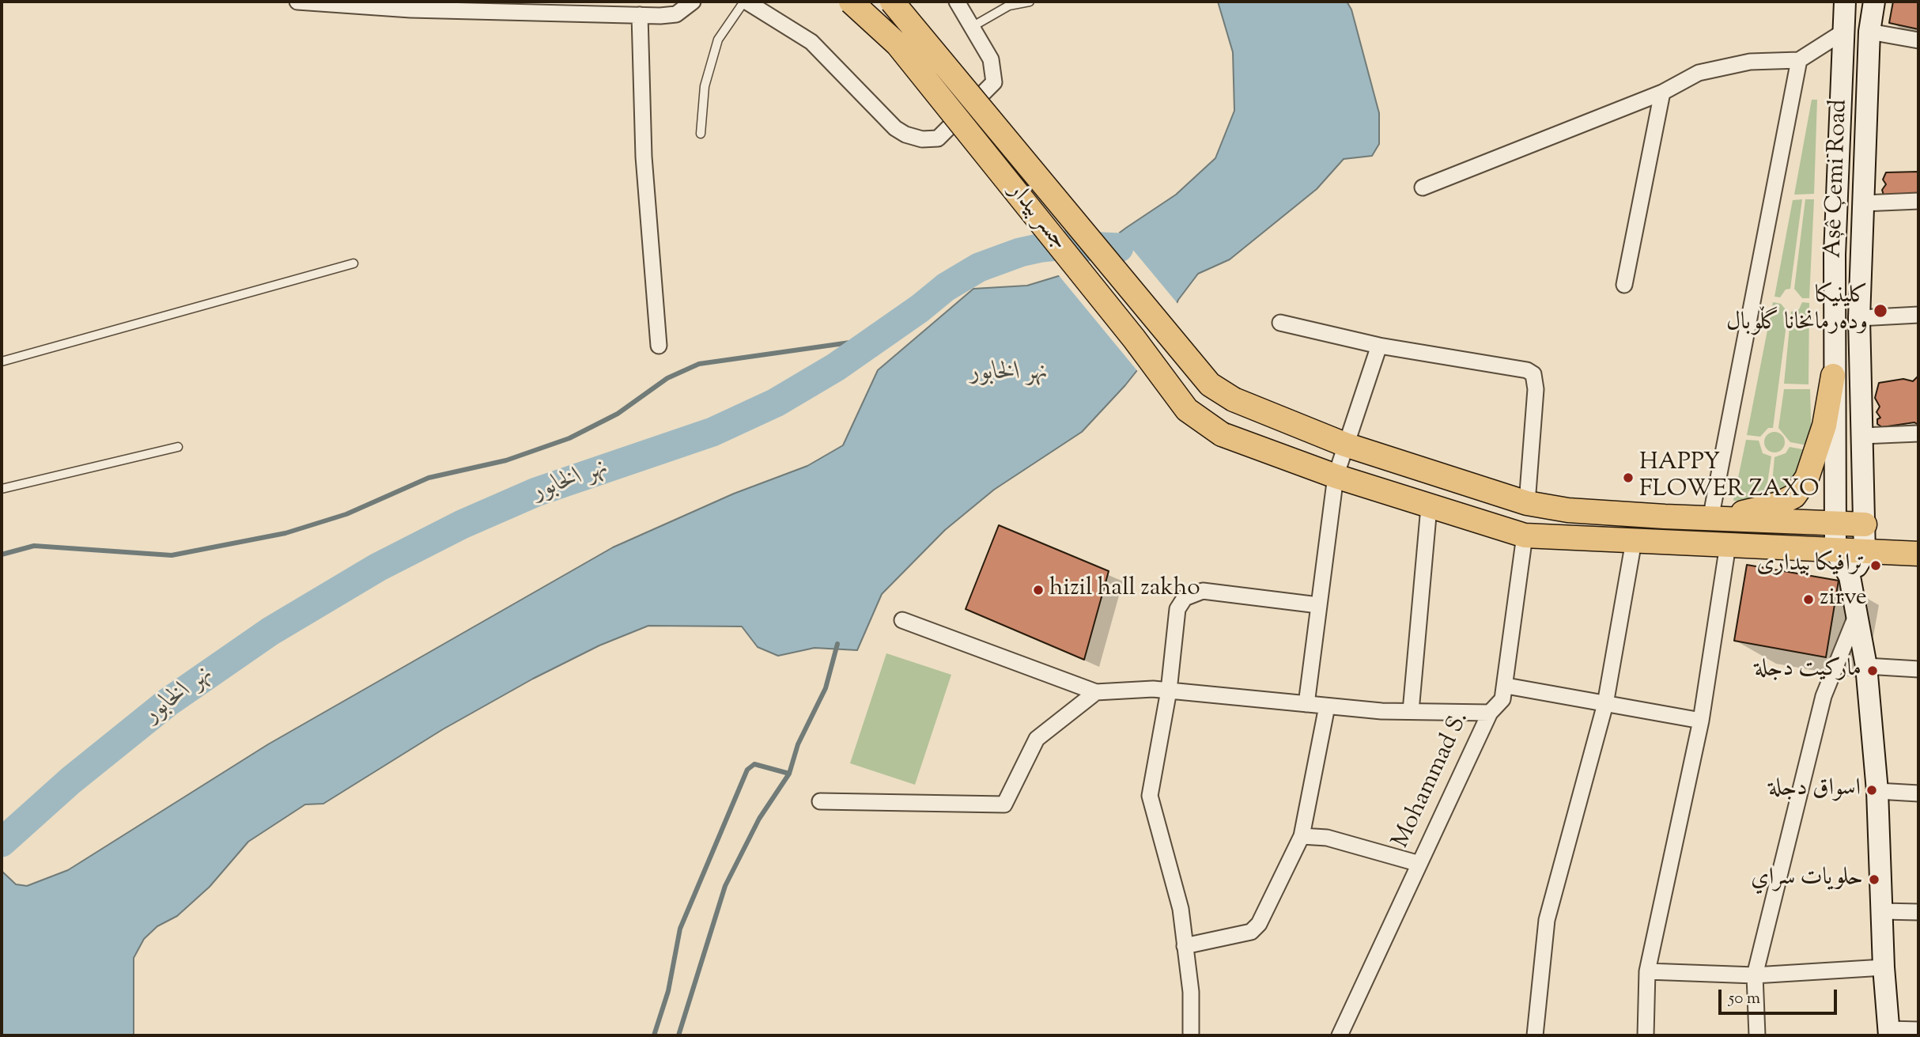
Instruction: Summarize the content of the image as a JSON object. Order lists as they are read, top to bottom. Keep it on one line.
{"streets":{"main road":["Aşê Çemi Road","جسر بيدار"],"street":["Mohammad S."]},"crossings":[["Aşê Çemi Road","جسر بيدار"],["جسر بيدار","Mohammad S."]],"water":["نهر الخابور"],"places":["کلینیکا ودەرمانخانا گڵوبال","HAPPY FLOWER ZAXO","ترافيكا بيدارى","hizil hall zakho","zirve","ماركيت دجلة","اسواق دجلة","حلويات سراي"],"scale_bar":"50 m"}
